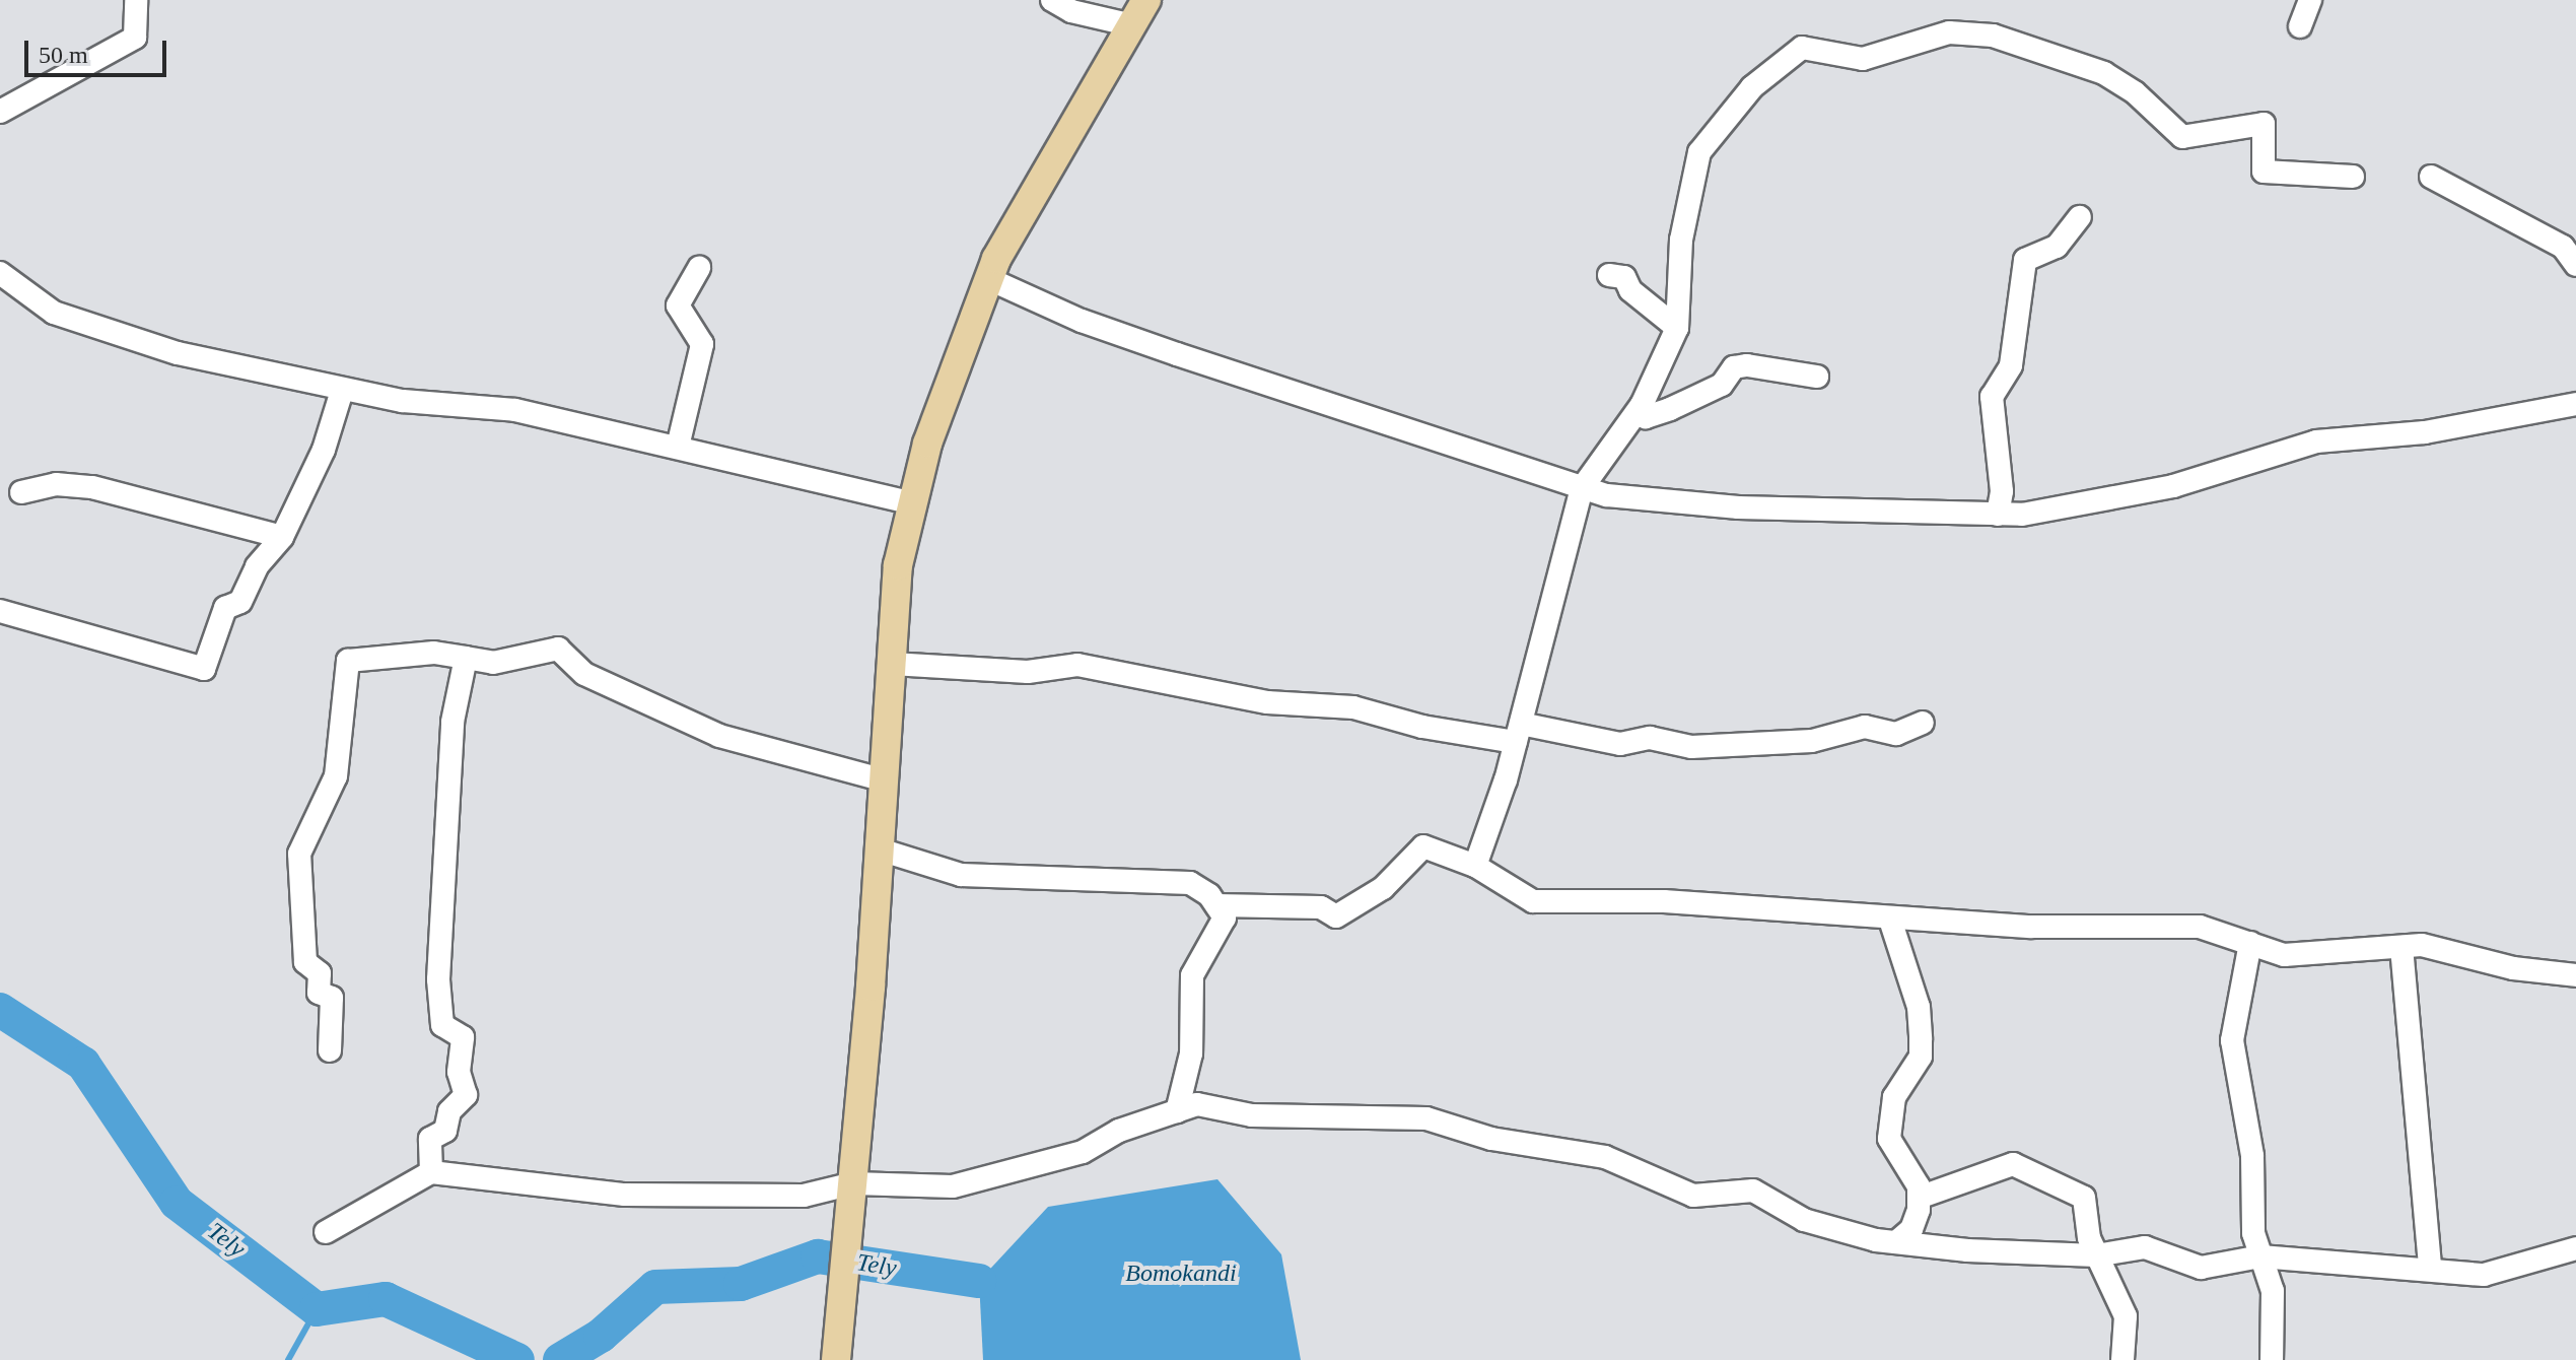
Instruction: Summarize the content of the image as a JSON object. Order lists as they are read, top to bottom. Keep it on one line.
{"water":["Tely","Bomokandi"],"scale_bar":"50 m"}
